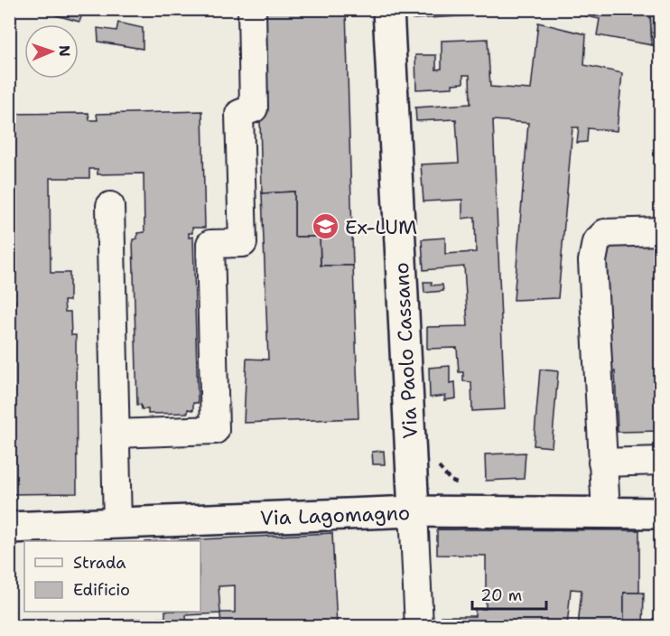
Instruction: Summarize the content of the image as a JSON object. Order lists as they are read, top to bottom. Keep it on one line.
{"streets":{"main road":["Via Paolo Cassano","Via Lagomagno"]},"crossings":[["Via Paolo Cassano","Via Lagomagno"]],"places":{"school or university":["Ex-LUM"]},"legend":["Strada","Edificio"],"scale_bar":"20 m","north":"right"}
